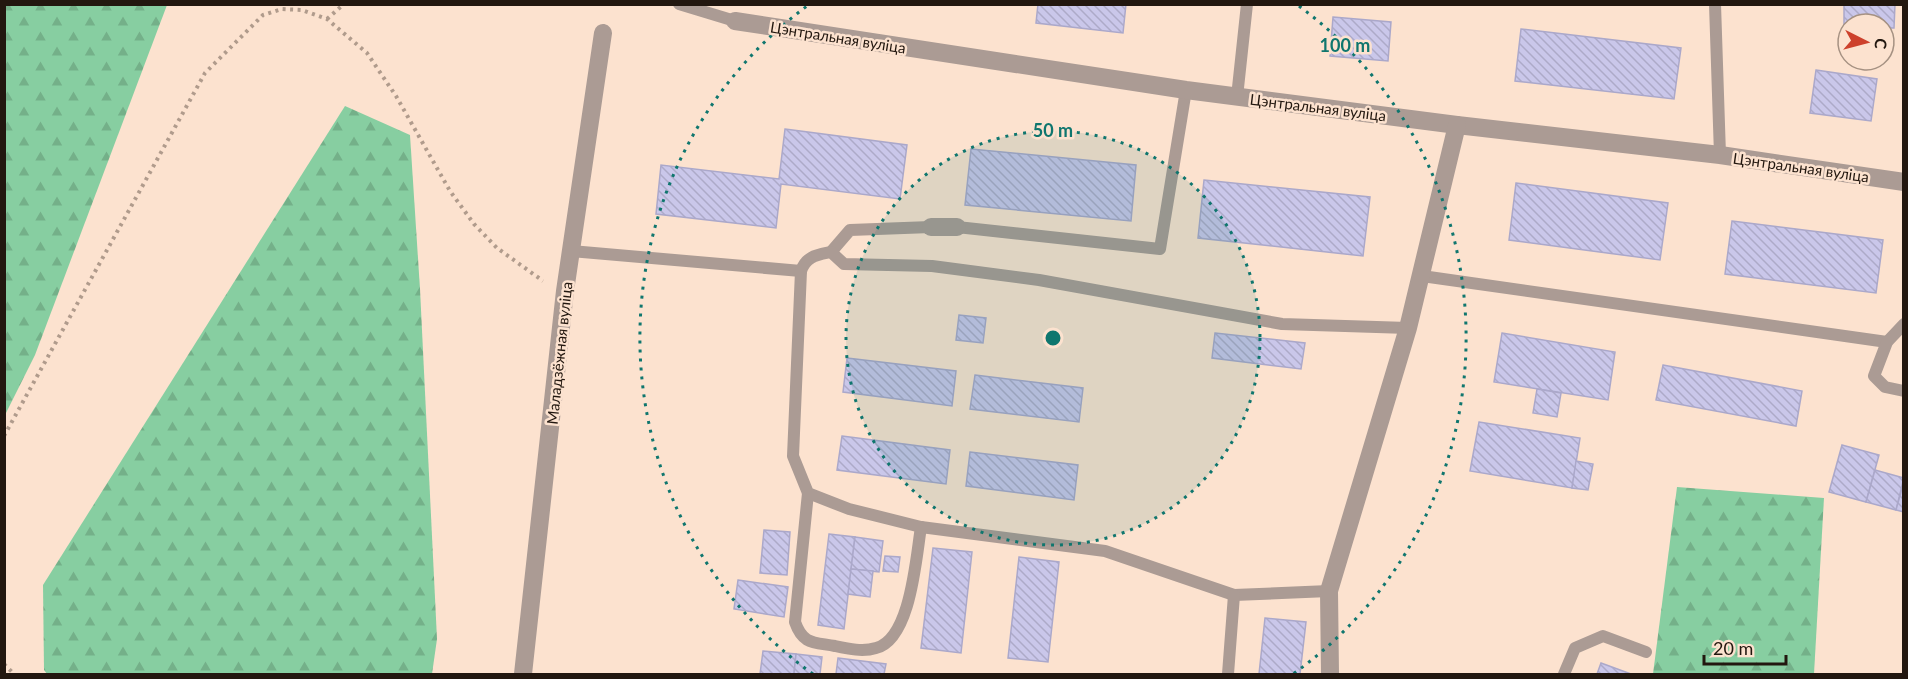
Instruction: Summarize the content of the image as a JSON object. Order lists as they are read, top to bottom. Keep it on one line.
{"streets":{"street":["Цэнтральная вуліца","Маладзёжная вуліца"]},"scale_bar":"20 m","north":"right","rings":["100 m","50 m"]}
